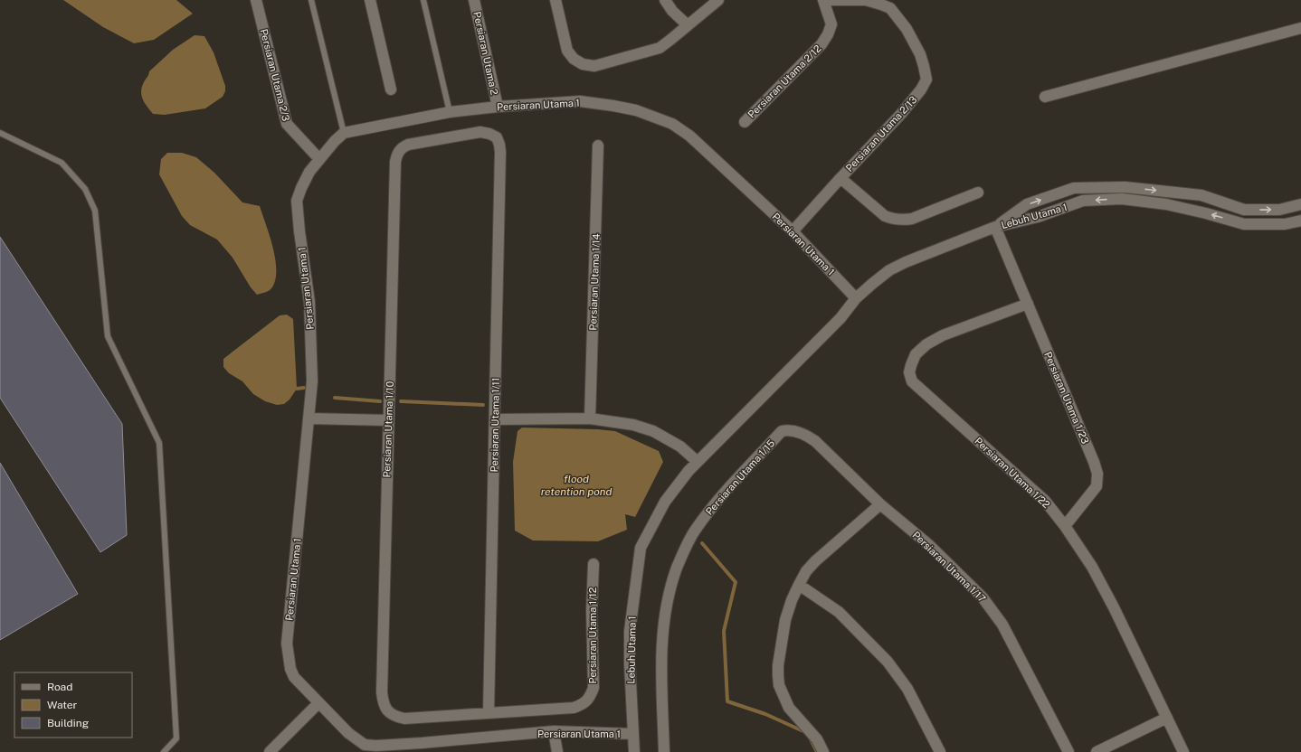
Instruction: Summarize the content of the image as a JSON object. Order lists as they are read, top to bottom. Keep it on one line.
{"streets":{"street":["Persiaran Utama 2","Persiaran Utama 2/3","Persiaran Utama 2/12","Persiaran Utama 1","Persiaran Utama 2/13","Lebuh Utama 1","Persiaran Utama 1/14","Persiaran Utama 1/23","Persiaran Utama 1/11","Persiaran Utama 1/10","Persiaran Utama 1/22","Persiaran Utama 1/15","Persiaran Utama 1/17","Persiaran Utama 1/12"]},"crossings":[["Persiaran Utama 2","Persiaran Utama 1"],["Persiaran Utama 2/3","Persiaran Utama 1"],["Persiaran Utama 2/12","Persiaran Utama 2/13"],["Persiaran Utama 1","Persiaran Utama 2/13"],["Persiaran Utama 1","Lebuh Utama 1"],["Lebuh Utama 1","Persiaran Utama 1/23"],["Persiaran Utama 1/23","Persiaran Utama 1/22"],["Persiaran Utama 1/11","Persiaran Utama 1/10"],["Persiaran Utama 1/11","Persiaran Utama 1/12"],["Persiaran Utama 1/10","Persiaran Utama 1/12"],["Persiaran Utama 1/15","Persiaran Utama 1/17"]],"water":["flood retention pond"],"legend":["Road","Water","Building"]}
